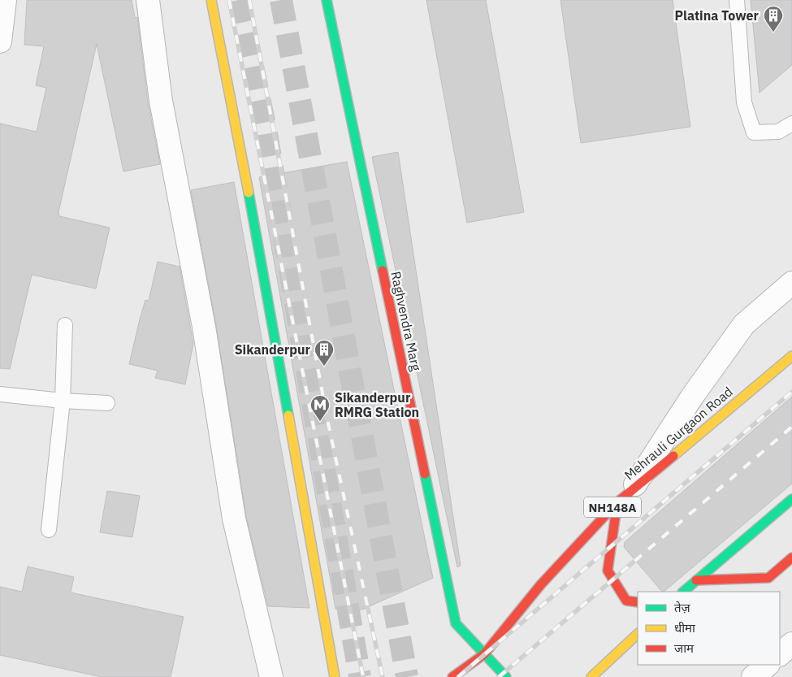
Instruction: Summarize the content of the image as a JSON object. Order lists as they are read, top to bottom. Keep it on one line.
{"streets":{"main road":["Raghvendra Marg","Mehrauli Gurgaon Road","NH148A"]},"crossings":[["Raghvendra Marg","Mehrauli Gurgaon Road"]],"places":{"building":["Platina Tower","Sikanderpur"],"metro station":["Sikanderpur RMRG Station"]},"legend":["तेज़","धीमा","जाम"]}
